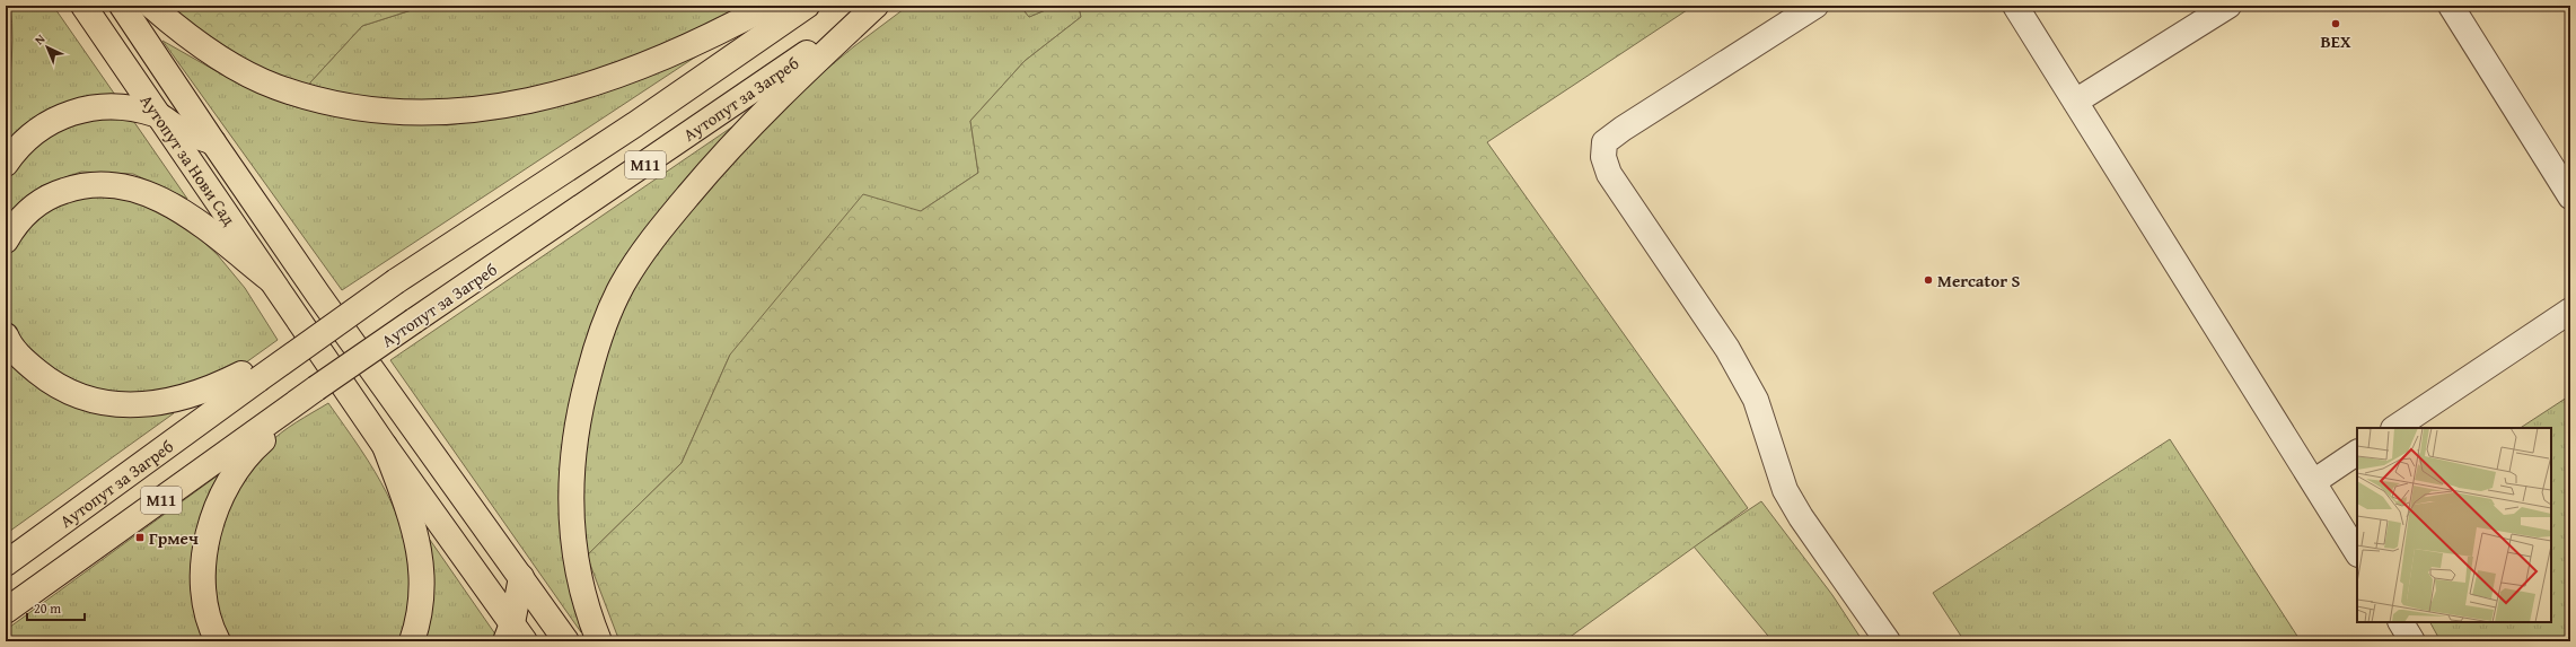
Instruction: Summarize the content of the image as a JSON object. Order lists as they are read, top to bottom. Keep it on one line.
{"streets":{"main road":["Аутопут за Загреб","Аутопут за Нови Сад","M11"]},"crossings":[["Аутопут за Загреб","M11"]],"places":{"other":["BEX","Mercator S"],"transit":["Грмеч"]},"scale_bar":"20 m","north":"top left"}
